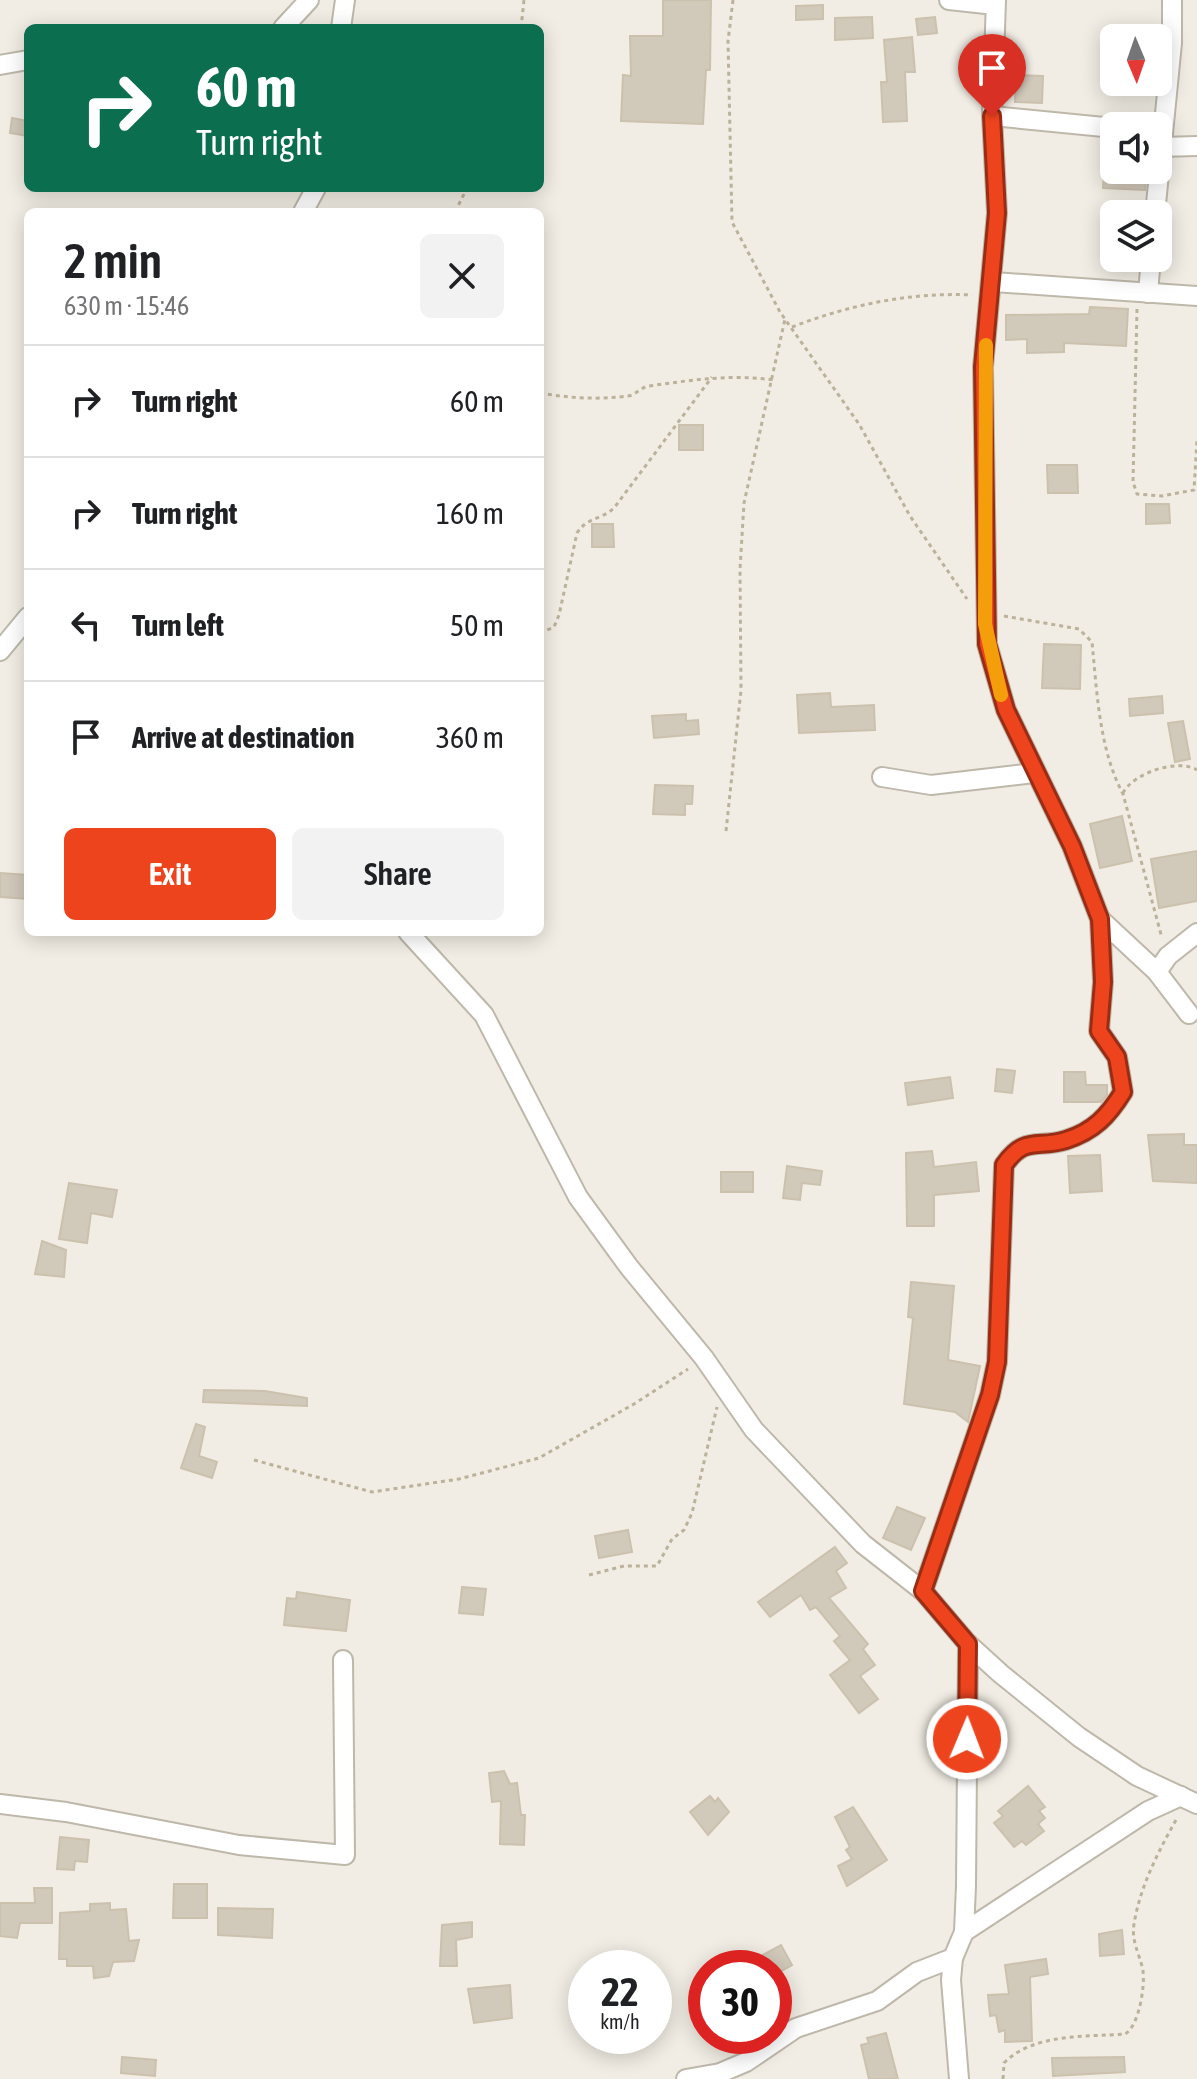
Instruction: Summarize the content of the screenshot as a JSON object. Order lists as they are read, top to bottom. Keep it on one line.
{"north":"bottom","page":{"turn":["60 m","Turn right"],"heading":["2 min","630 m · 15:46"],"list":[{"name":"Turn right","value":"60 m"},{"name":"Turn right","value":"160 m"},{"name":"Turn left","value":"50 m"},{"name":"Arrive at destination","value":"360 m"}],"buttons":["Exit","Share"],"speed":"22 km/h","limit":"30"}}
